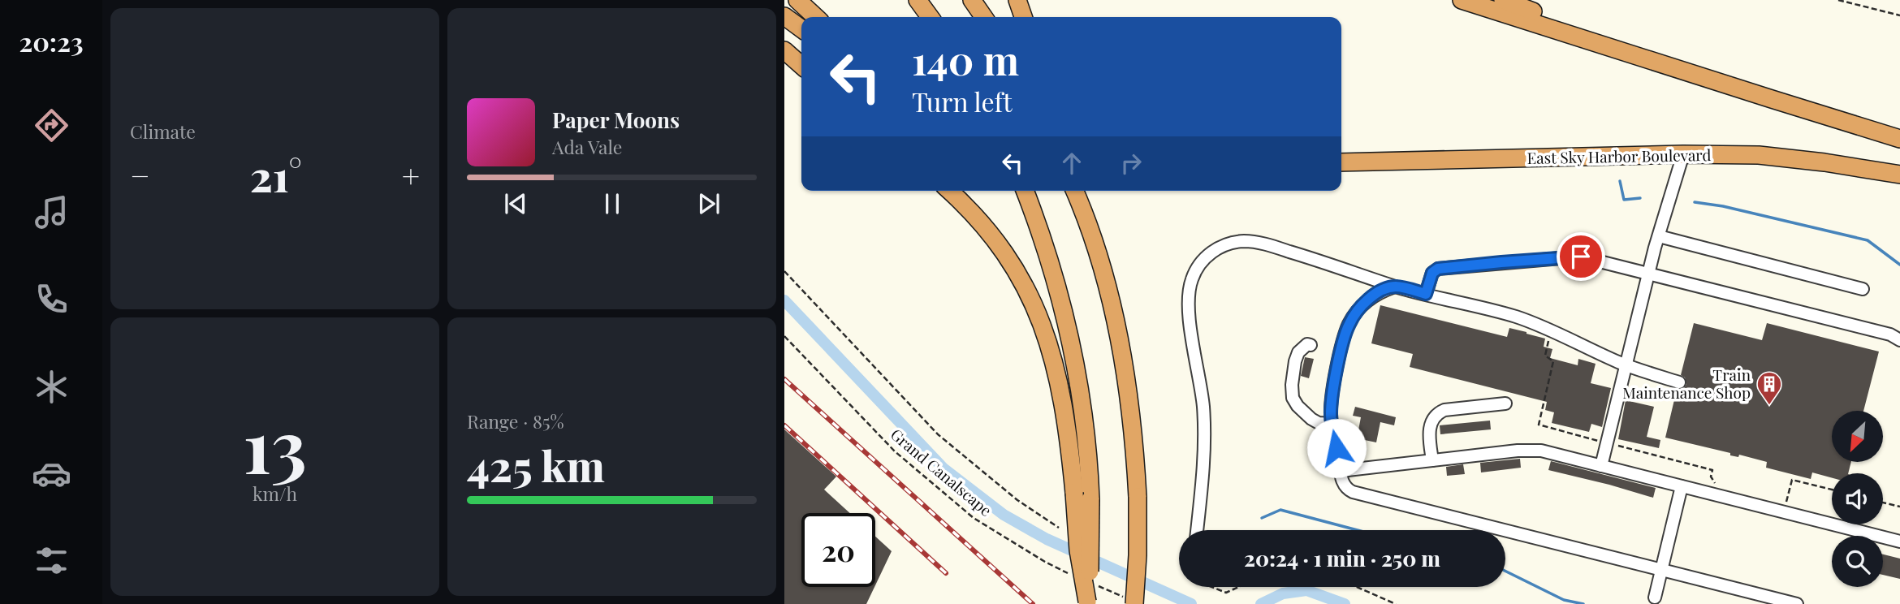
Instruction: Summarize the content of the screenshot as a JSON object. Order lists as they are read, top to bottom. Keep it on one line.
{"streets":{"highway":["East Sky Harbor Boulevard"],"path":["Grand Canalscape"]},"places":{"building":["Train Maintenance Shop"]},"north":"bottom left","page":{"tabs":"20:23","tile":["Climate",["13","km/h"],["Range · 85%","425 km"]],"turn":["140 m","Turn left"],"song":["Paper Moons","Ada Vale"],"heat":["−","21°","+"],"limit":"20","trip":"20:24 · 1 min · 250 m"}}
